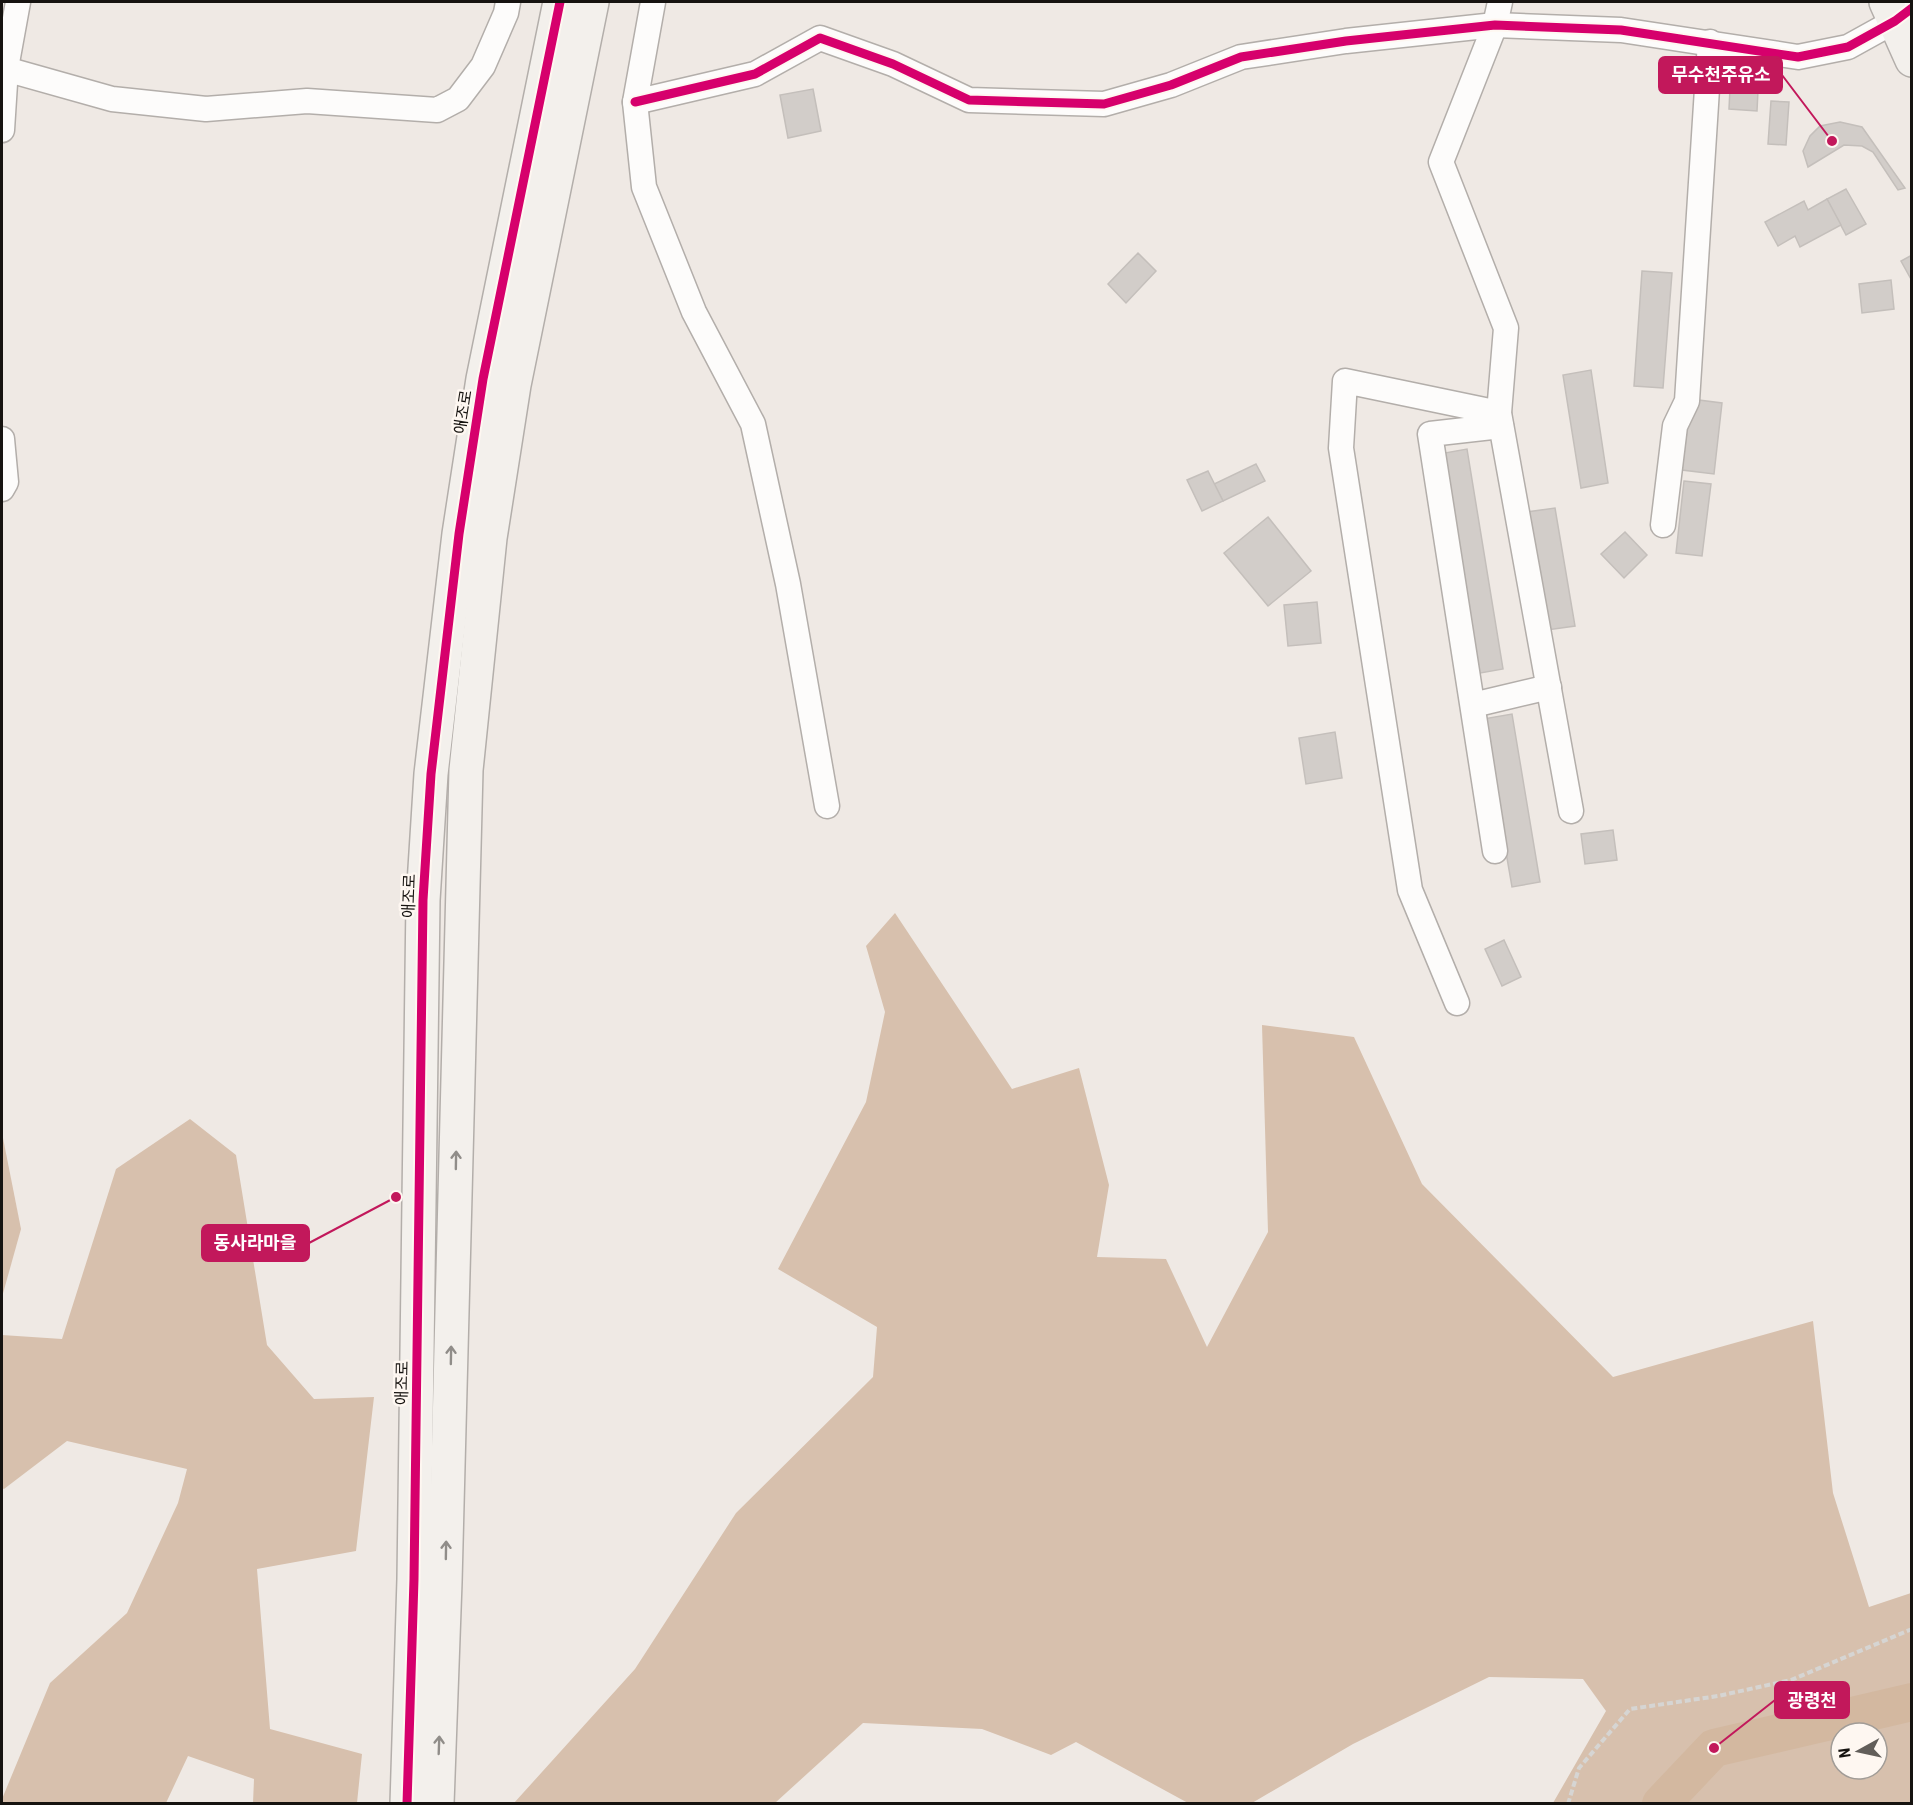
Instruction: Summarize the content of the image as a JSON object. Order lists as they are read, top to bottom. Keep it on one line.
{"streets":{"street":["애조로"]},"places":["무수천주유소","동사라마을","광령천"],"north":"left"}
